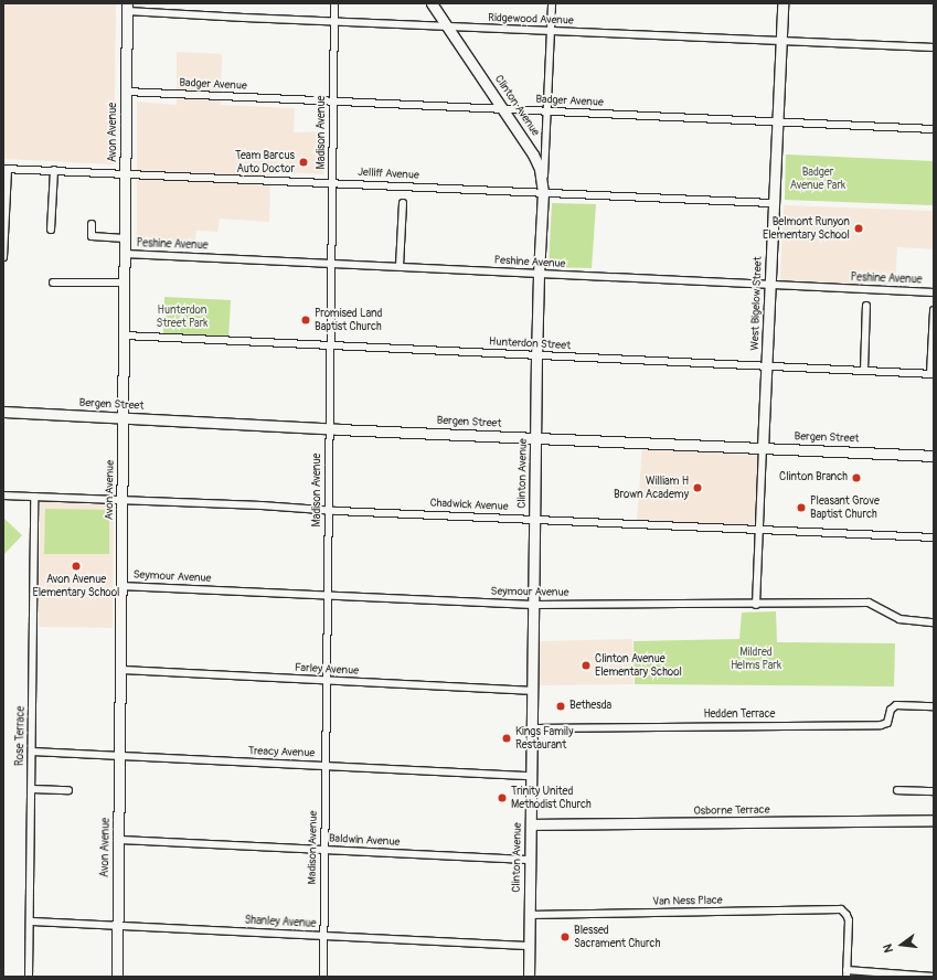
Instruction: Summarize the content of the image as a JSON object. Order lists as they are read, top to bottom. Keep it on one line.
{"streets":{"main road":["Clinton Avenue","Avon Avenue","West Bigelow Street","Bergen Street","Osborne Terrace"],"street":["Ridgewood Avenue","Badger Avenue","Madison Avenue","Jelliff Avenue","Peshine Avenue","Hunterdon Street","Chadwick Avenue","Seymour Avenue","Farley Avenue","Hedden Terrace","Rose Terrace","Treacy Avenue","Baldwin Avenue","Van Ness Place","Shanley Avenue"]},"crossings":[["Ridgewood Avenue","Clinton Avenue"],["Ridgewood Avenue","Avon Avenue"],["Ridgewood Avenue","Madison Avenue"],["Ridgewood Avenue","West Bigelow Street"],["Badger Avenue","Clinton Avenue"],["Badger Avenue","Avon Avenue"],["Badger Avenue","Madison Avenue"],["Badger Avenue","West Bigelow Street"],["Clinton Avenue","Jelliff Avenue"],["Clinton Avenue","Peshine Avenue"],["Clinton Avenue","Hunterdon Street"],["Clinton Avenue","Bergen Street"],["Clinton Avenue","Chadwick Avenue"],["Clinton Avenue","Seymour Avenue"],["Clinton Avenue","Farley Avenue"],["Clinton Avenue","Hedden Terrace"],["Clinton Avenue","Treacy Avenue"],["Clinton Avenue","Osborne Terrace"],["Clinton Avenue","Baldwin Avenue"],["Clinton Avenue","Van Ness Place"],["Clinton Avenue","Shanley Avenue"],["Avon Avenue","Jelliff Avenue"],["Avon Avenue","Peshine Avenue"],["Avon Avenue","Hunterdon Street"],["Avon Avenue","Bergen Street"],["Avon Avenue","Chadwick Avenue"],["Avon Avenue","Seymour Avenue"],["Avon Avenue","Farley Avenue"],["Avon Avenue","Treacy Avenue"],["Avon Avenue","Baldwin Avenue"],["Avon Avenue","Shanley Avenue"],["Madison Avenue","Jelliff Avenue"],["Madison Avenue","Peshine Avenue"],["Madison Avenue","Hunterdon Street"],["Madison Avenue","Bergen Street"],["Madison Avenue","Chadwick Avenue"],["Madison Avenue","Seymour Avenue"],["Madison Avenue","Farley Avenue"],["Madison Avenue","Treacy Avenue"],["Madison Avenue","Baldwin Avenue"],["Madison Avenue","Shanley Avenue"],["Jelliff Avenue","West Bigelow Street"],["Peshine Avenue","West Bigelow Street"],["West Bigelow Street","Hunterdon Street"],["West Bigelow Street","Bergen Street"],["West Bigelow Street","Chadwick Avenue"],["West Bigelow Street","Seymour Avenue"],["Chadwick Avenue","Rose Terrace"],["Rose Terrace","Treacy Avenue"],["Rose Terrace","Shanley Avenue"]],"parks":["Badger Avenue Park","Hunterdon Street Park","Mildred Helms Park"],"places":["Team Barcus Auto Doctor","Belmont Runyon Elementary School","Promised Land Baptist Church","Clinton Branch","William H Brown Academy","Pleasant Grove Baptist Church","Avon Avenue Elementary School","Clinton Avenue Elementary School","Bethesda","Kings Family Restaurant","Trinity United Methodist Church","Blessed Sacrament Church"],"north":"left"}
